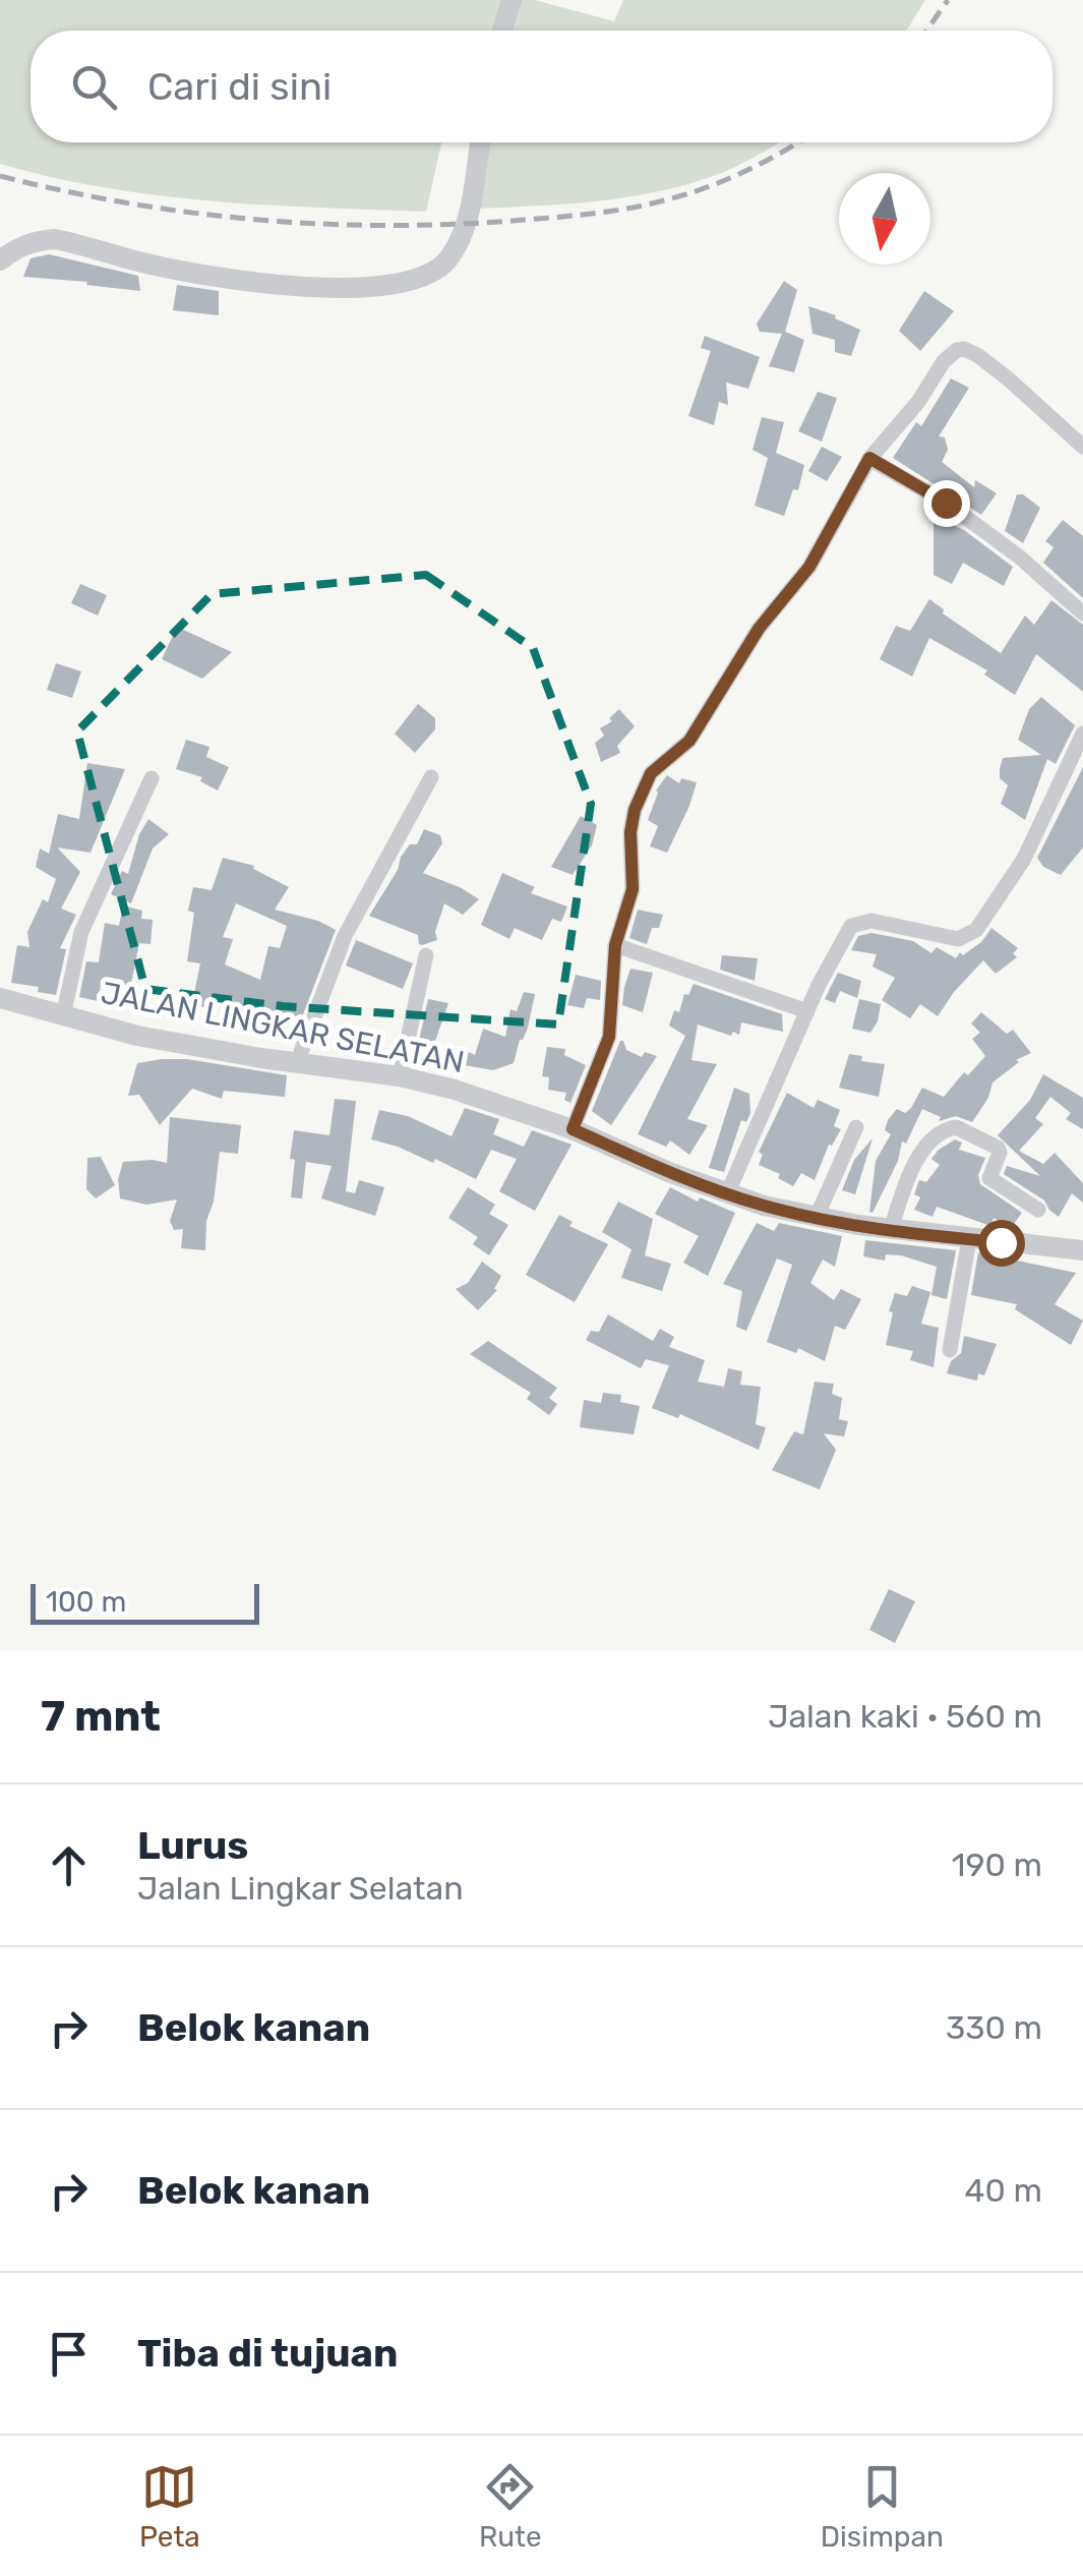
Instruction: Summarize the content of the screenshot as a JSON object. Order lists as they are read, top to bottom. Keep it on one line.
{"streets":{"street":["JALAN LINGKAR SELATAN"]},"scale_bar":"100 m","north":"bottom","page":{"search":"Cari di sini","scale":"100 m","heading":["7 mnt","Jalan kaki · 560 m"],"list":[["Lurus","Jalan Lingkar Selatan","190 m"],["Belok kanan","330 m"],["Belok kanan","40 m"],"Tiba di tujuan"],"nav":["Peta","Rute","Disimpan"]}}
